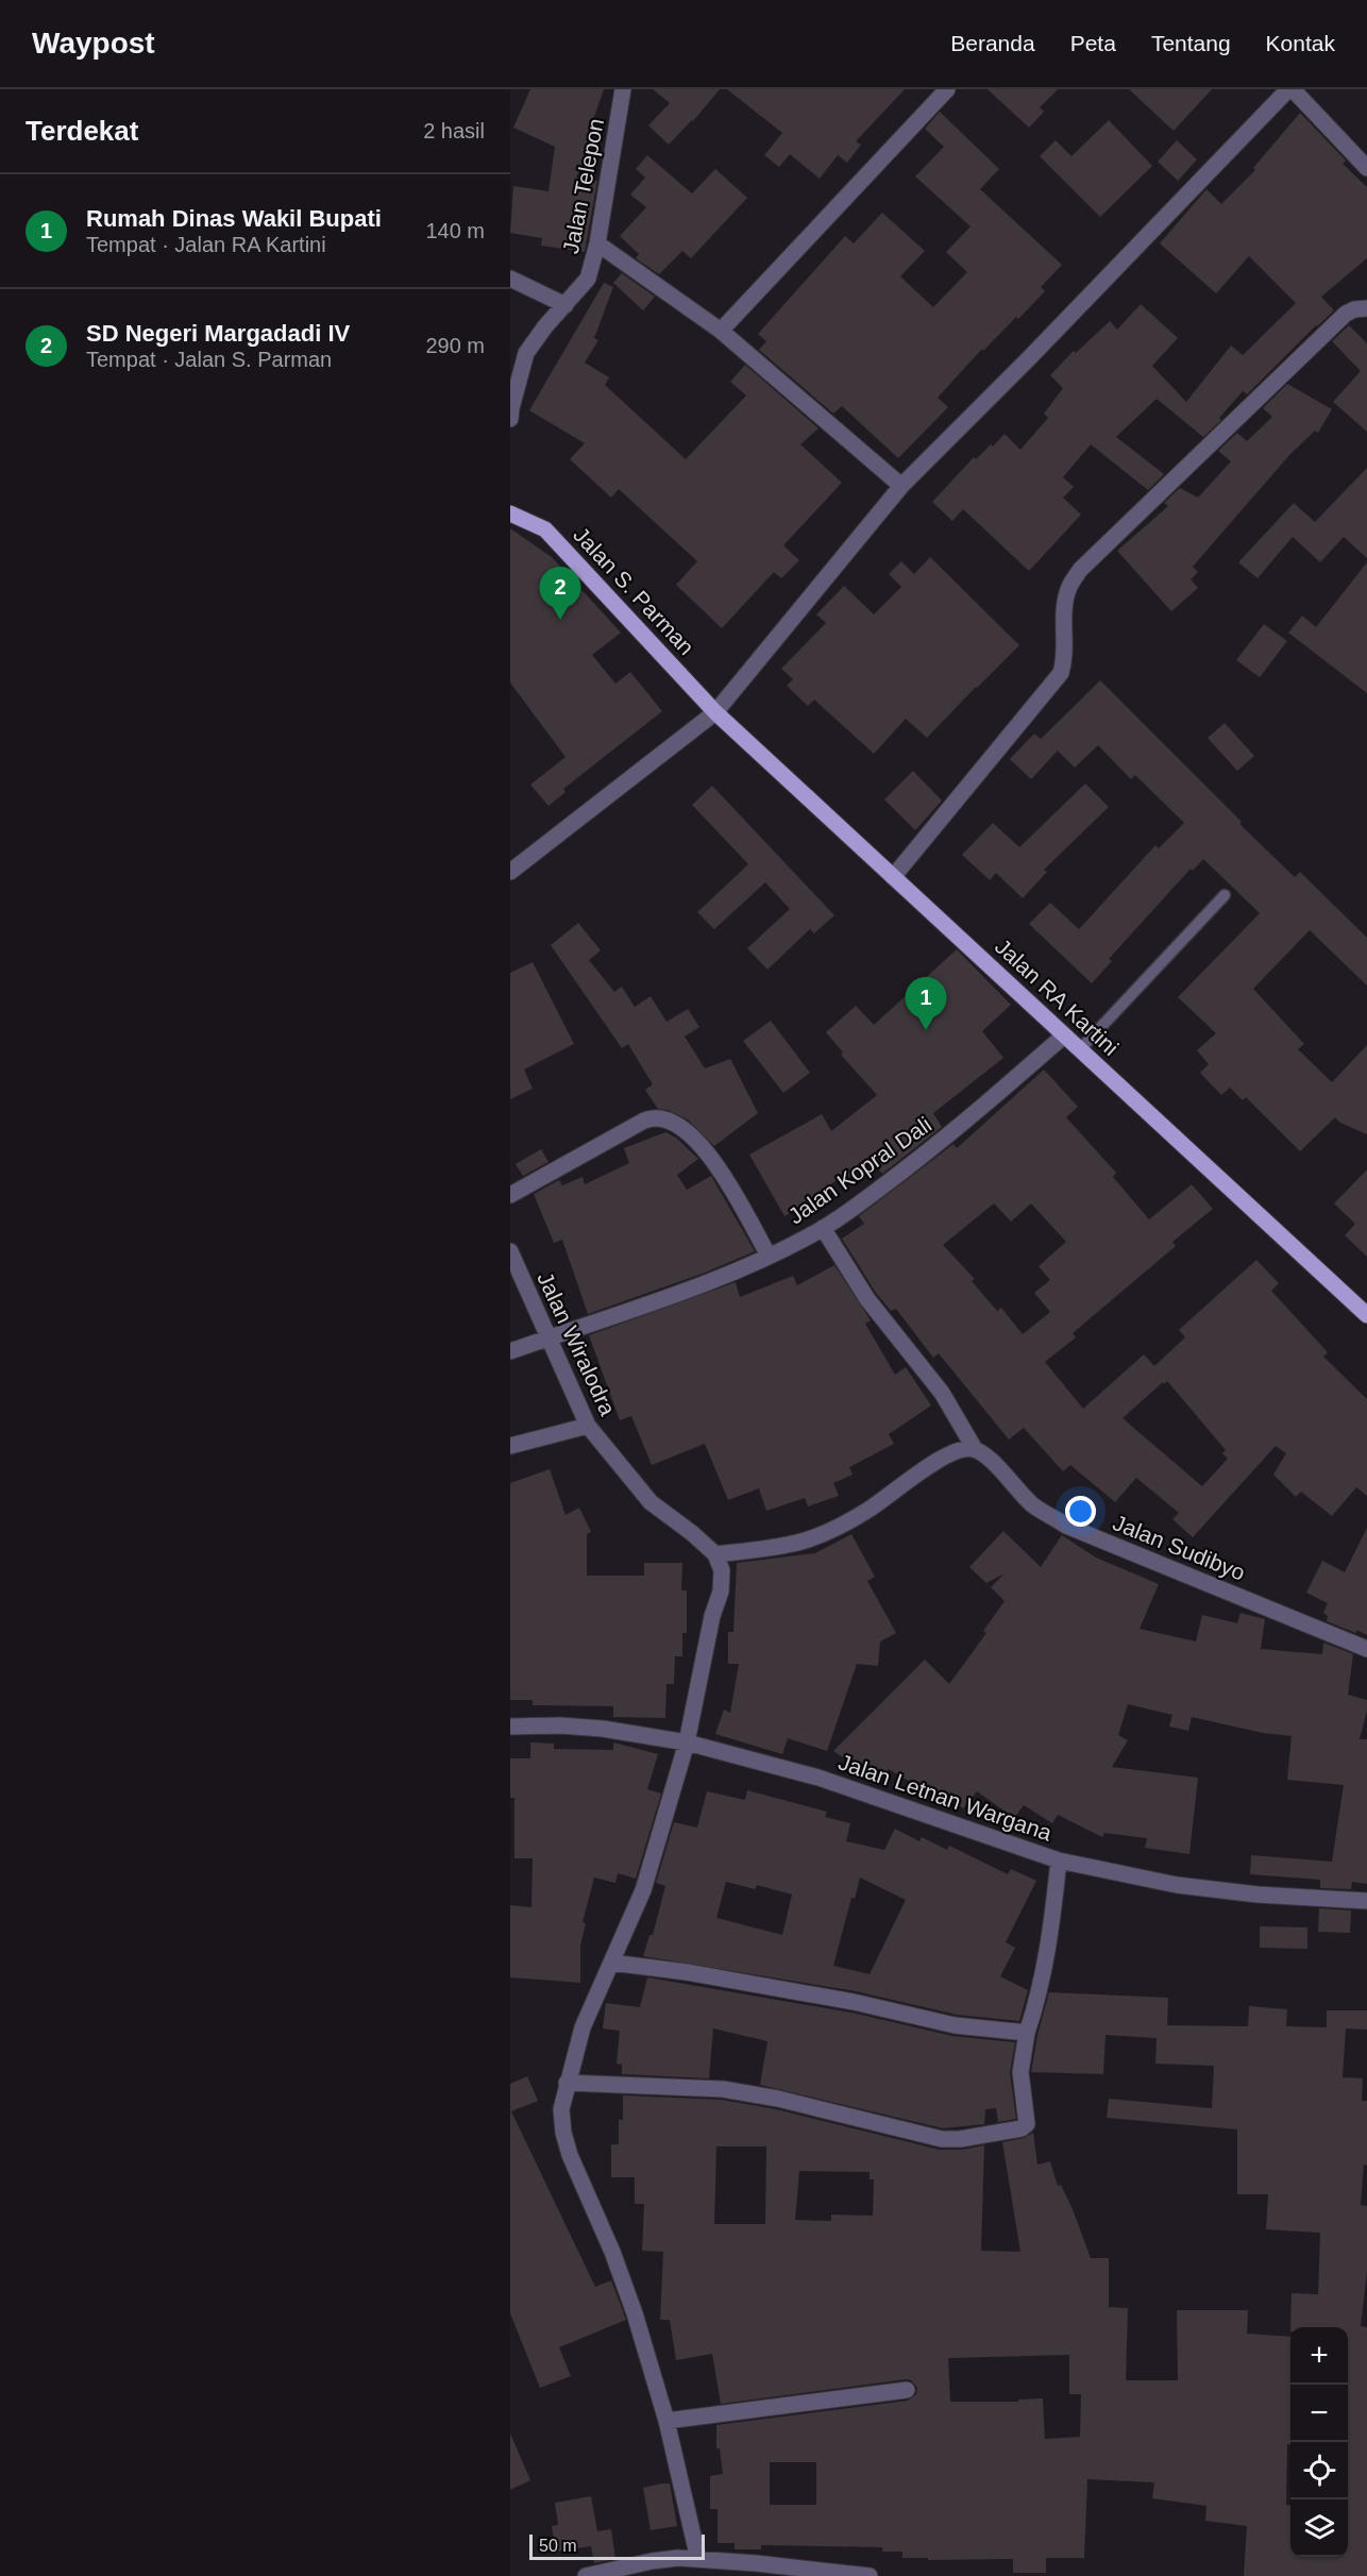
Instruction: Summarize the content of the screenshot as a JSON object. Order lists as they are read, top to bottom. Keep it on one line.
{"streets":{"main road":["Jalan S. Parman","Jalan RA Kartini"],"street":["Jalan Telepon","Jalan Kopral Dali","Jalan Wiralodra","Jalan Sudibyo","Jalan Letnan Wargana"]},"crossings":[["Jalan S. Parman","Jalan RA Kartini"],["Jalan RA Kartini","Jalan Kopral Dali"],["Jalan Kopral Dali","Jalan Wiralodra"],["Jalan Kopral Dali","Jalan Sudibyo"]],"scale_bar":"50 m","page":{"header":"Waypost","nav":["Beranda","Peta","Tentang","Kontak"],"heading":["Terdekat","2 hasil"],"list":[{"mark":"1","name":"Rumah Dinas Wakil Bupati","note":"Tempat · Jalan RA Kartini","value":"140 m"},{"mark":"2","name":"SD Negeri Margadadi IV","note":"Tempat · Jalan S. Parman","value":"290 m"}],"pins":["2","1"],"map_buttons":["+","−"],"scale":"50 m"}}
